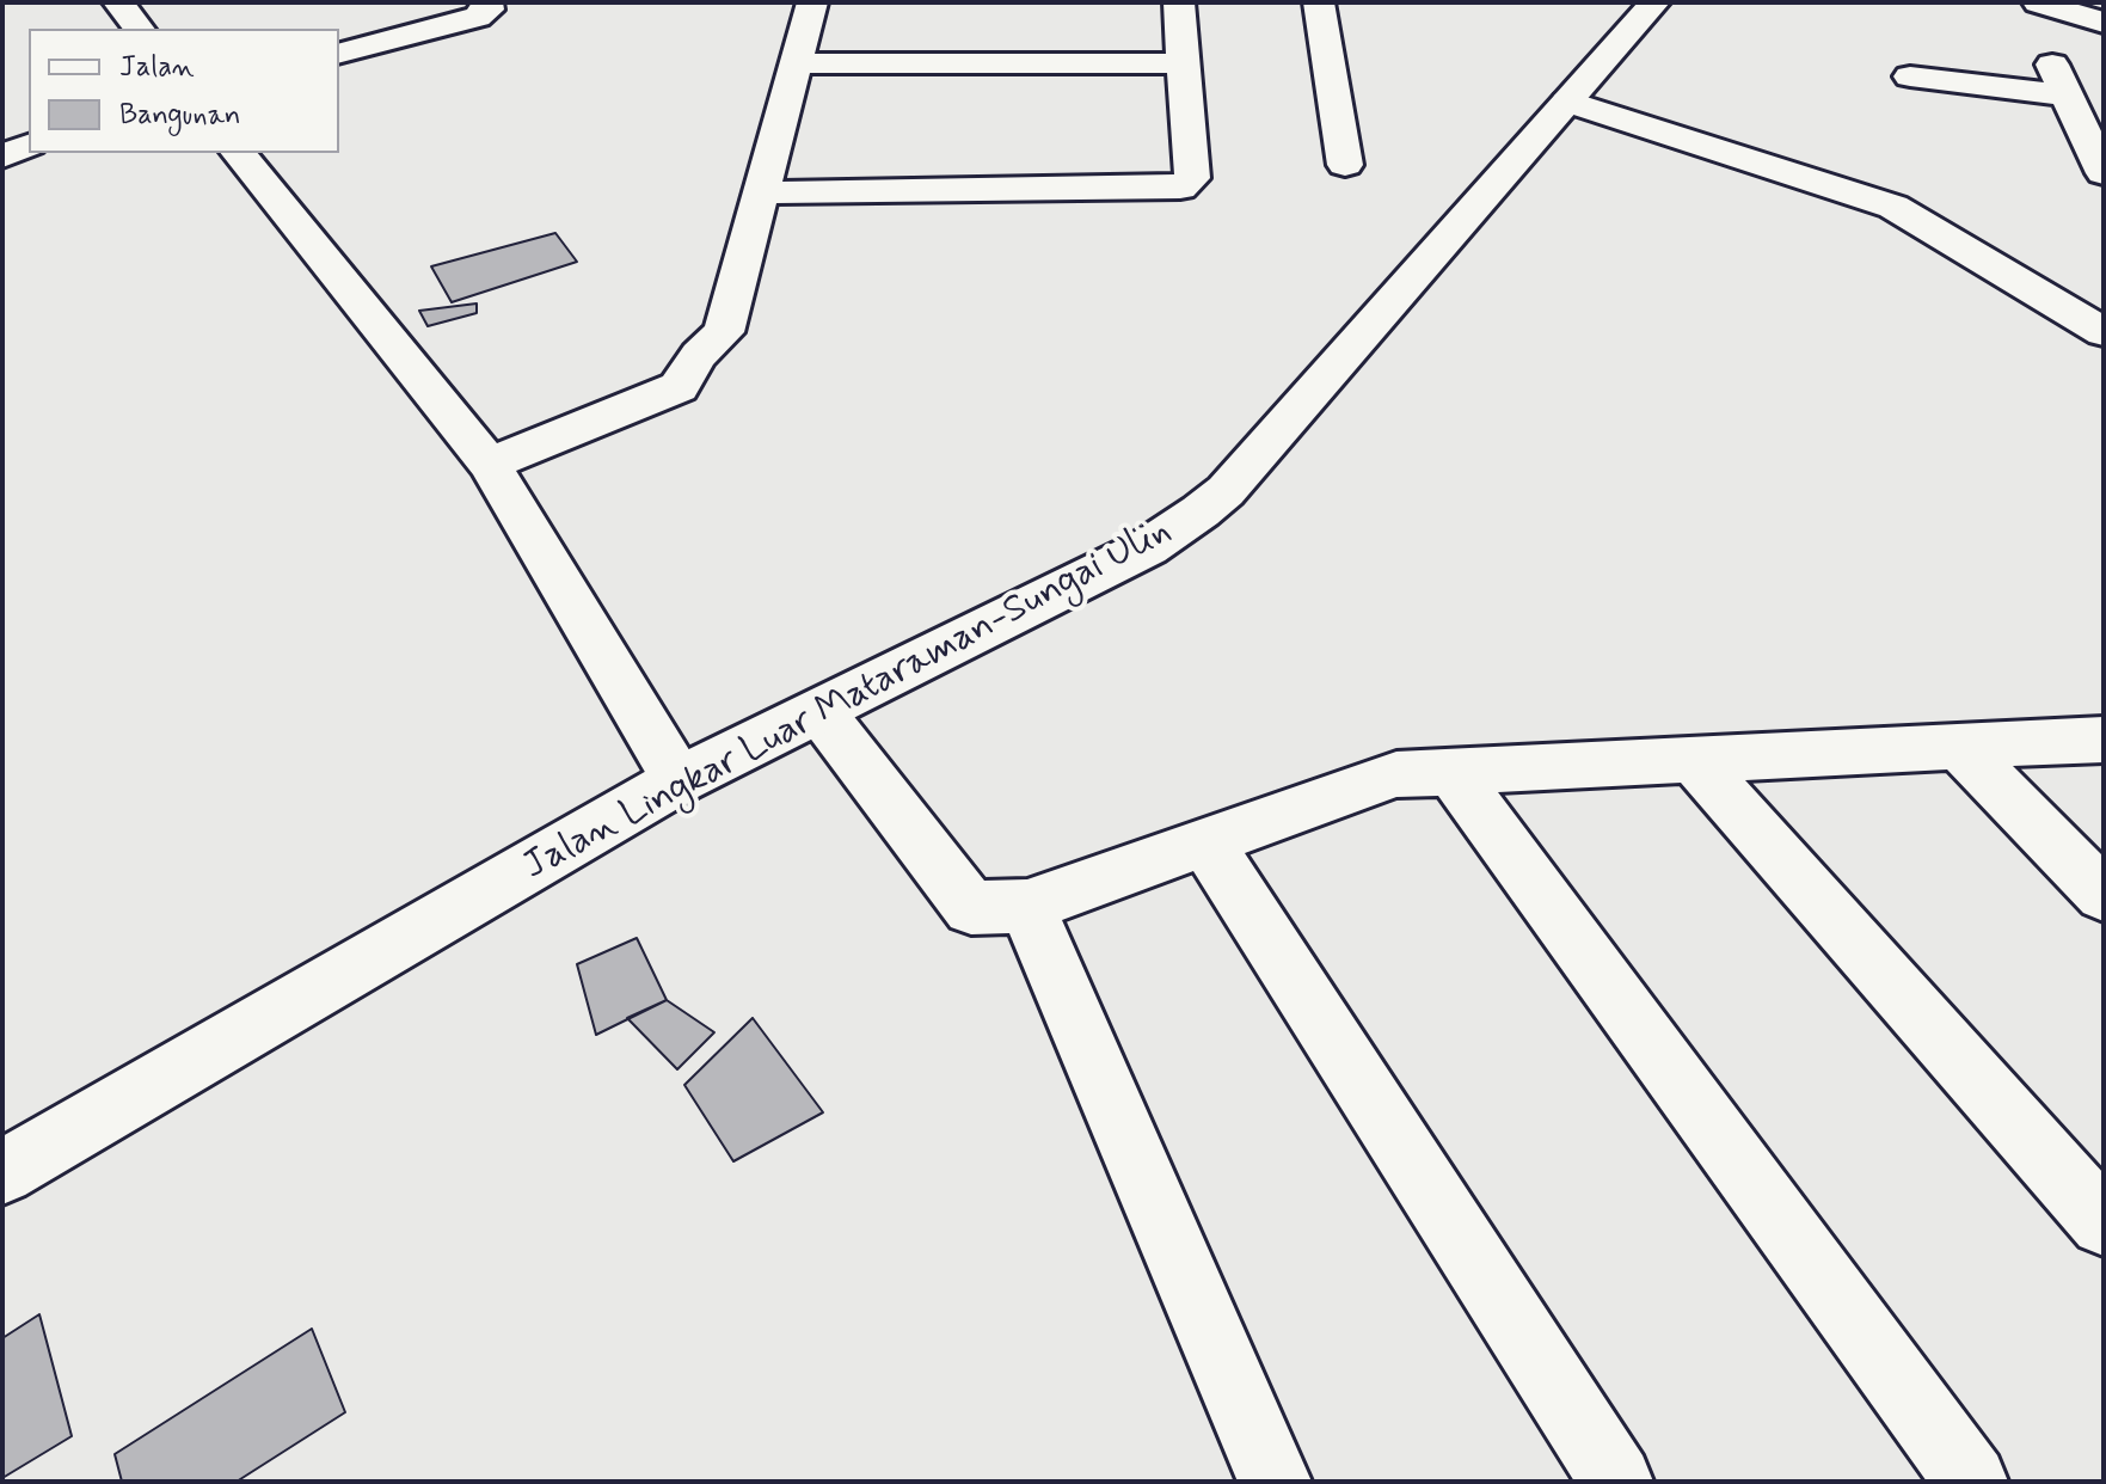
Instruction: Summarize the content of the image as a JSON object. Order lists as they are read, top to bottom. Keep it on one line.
{"streets":{"street":["Jalan Lingkar Luar Mataraman-Sungai Ulin"]},"legend":["Jalan","Bangunan"]}
